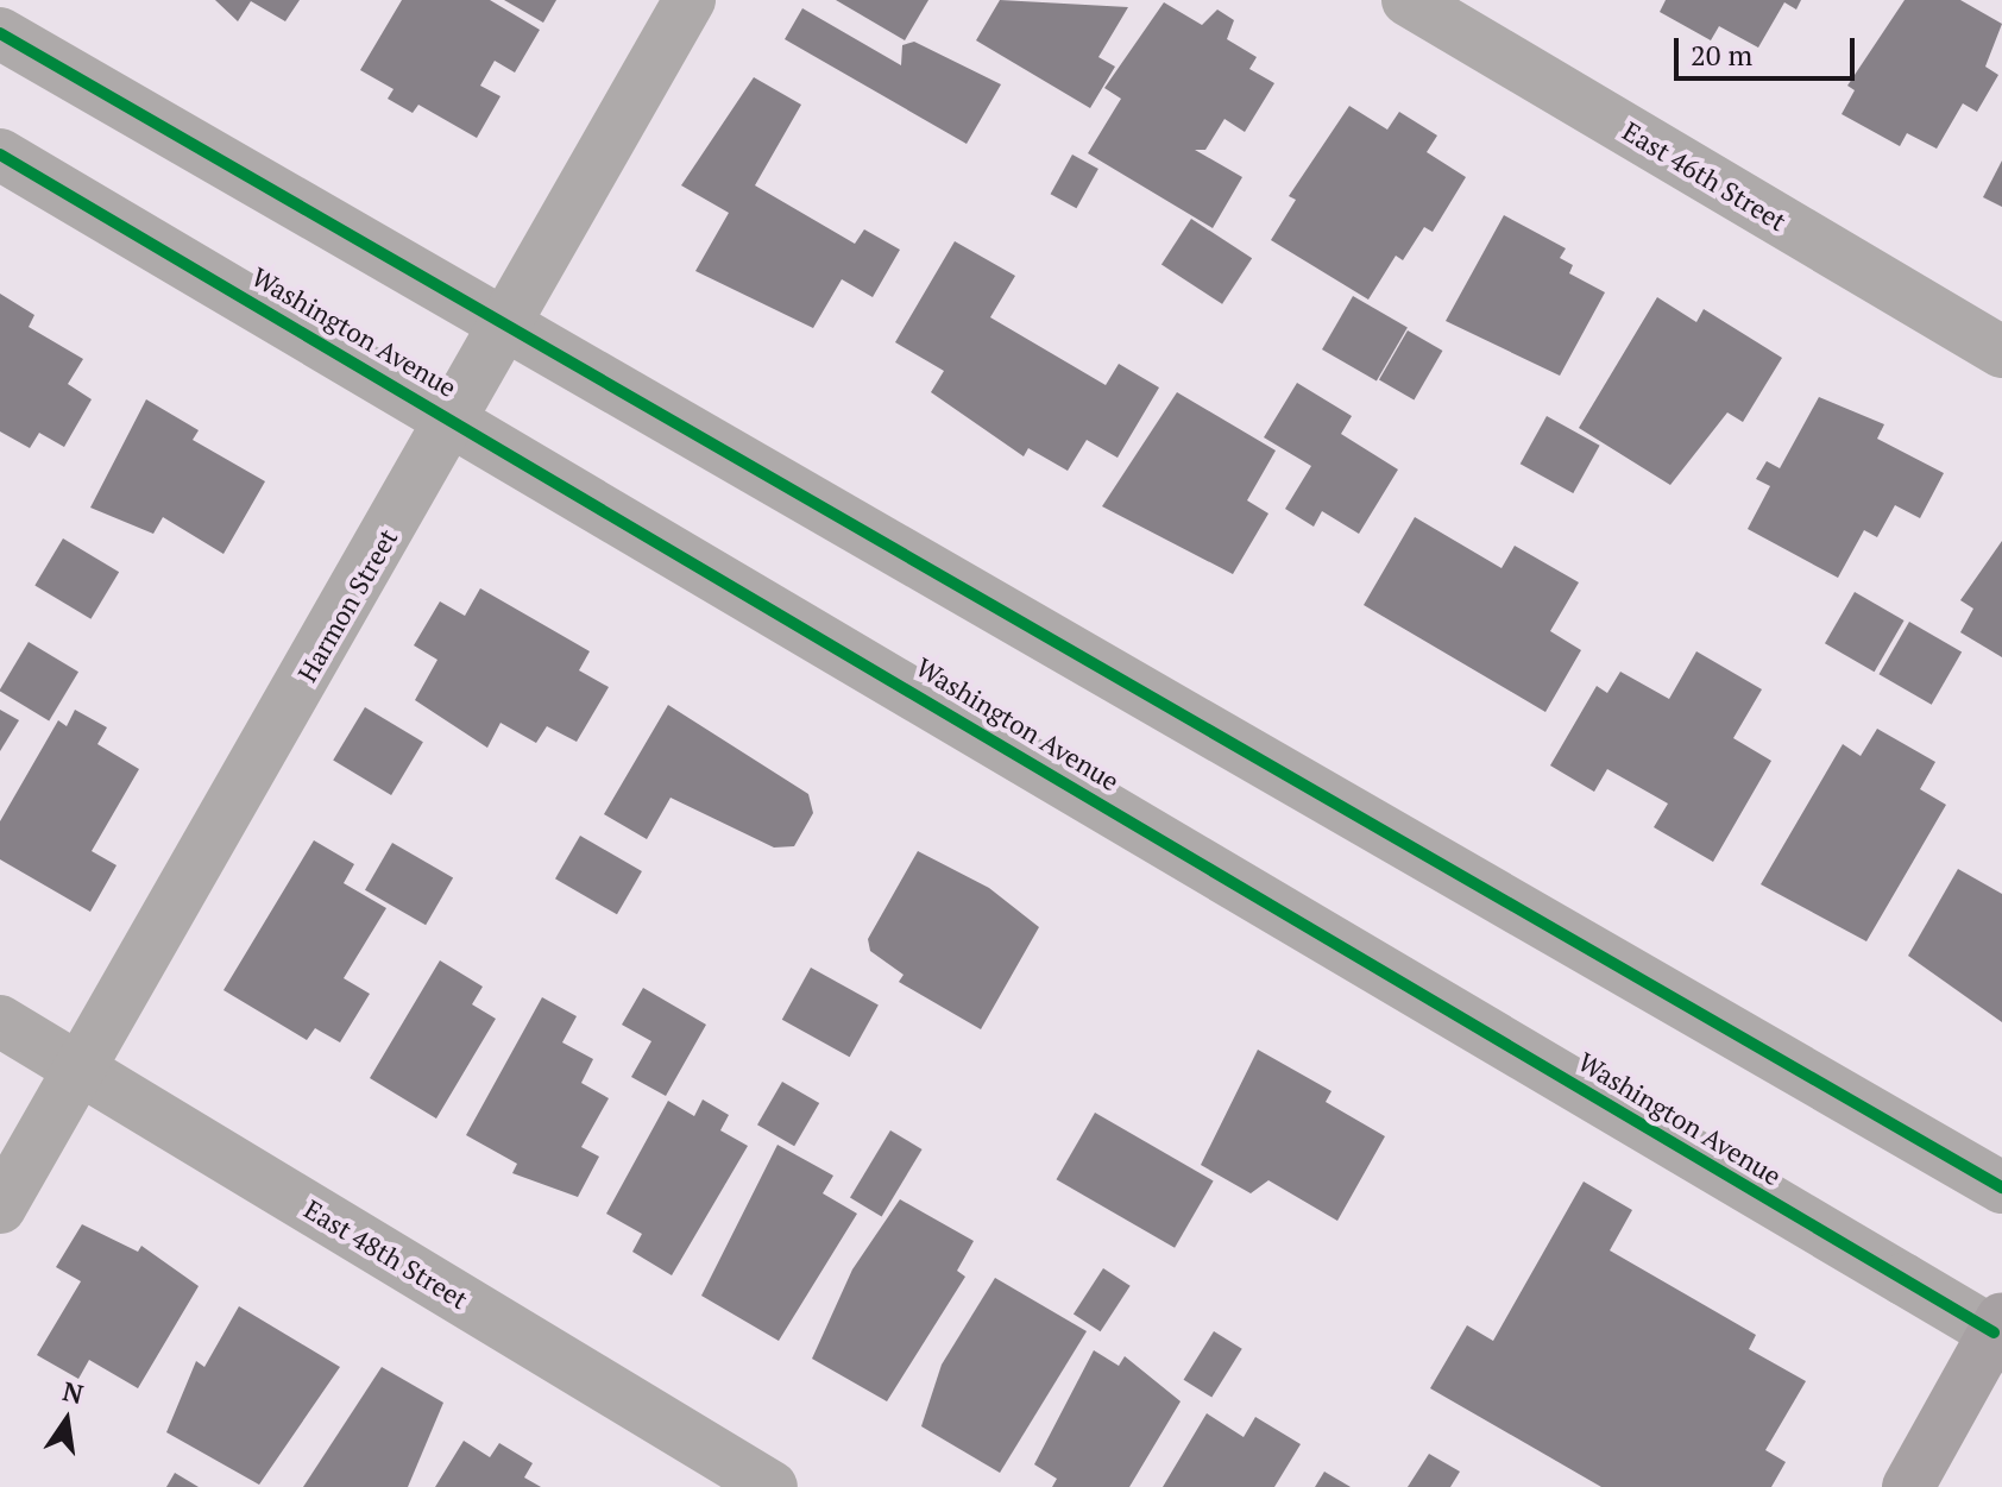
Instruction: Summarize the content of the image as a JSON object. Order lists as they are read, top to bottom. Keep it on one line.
{"streets":{"street":["East 46th Street","Washington Avenue","Harmon Street","East 48th Street"]},"crossings":[["Washington Avenue","Harmon Street"],["Harmon Street","East 48th Street"]],"scale_bar":"20 m","north":"top"}
